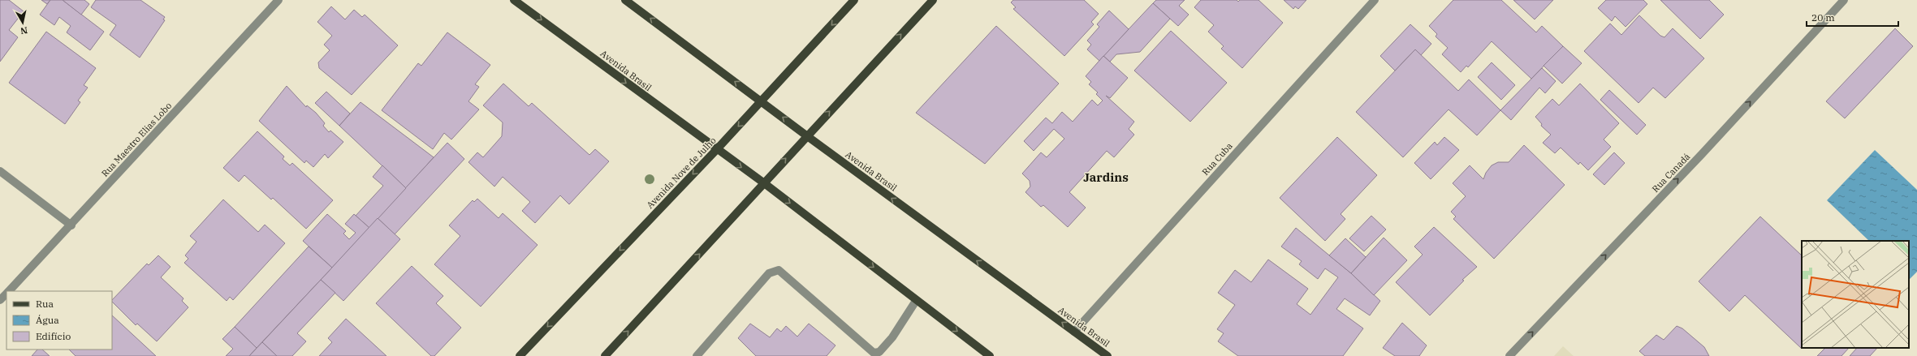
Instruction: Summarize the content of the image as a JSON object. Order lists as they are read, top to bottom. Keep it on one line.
{"streets":{"main road":["Avenida Brasil","Avenida Nove de Julho"],"street":["Rua Maestro Elias Lobo","Rua Cuba","Rua Canadá"]},"crossings":[["Avenida Brasil","Rua Cuba"],["Avenida Brasil","Avenida Nove de Julho"]],"one_way":["Rua Canadá"],"districts":["Jardins"],"legend":["Rua","Água","Edifício"],"scale_bar":"20 m","north":"bottom"}
